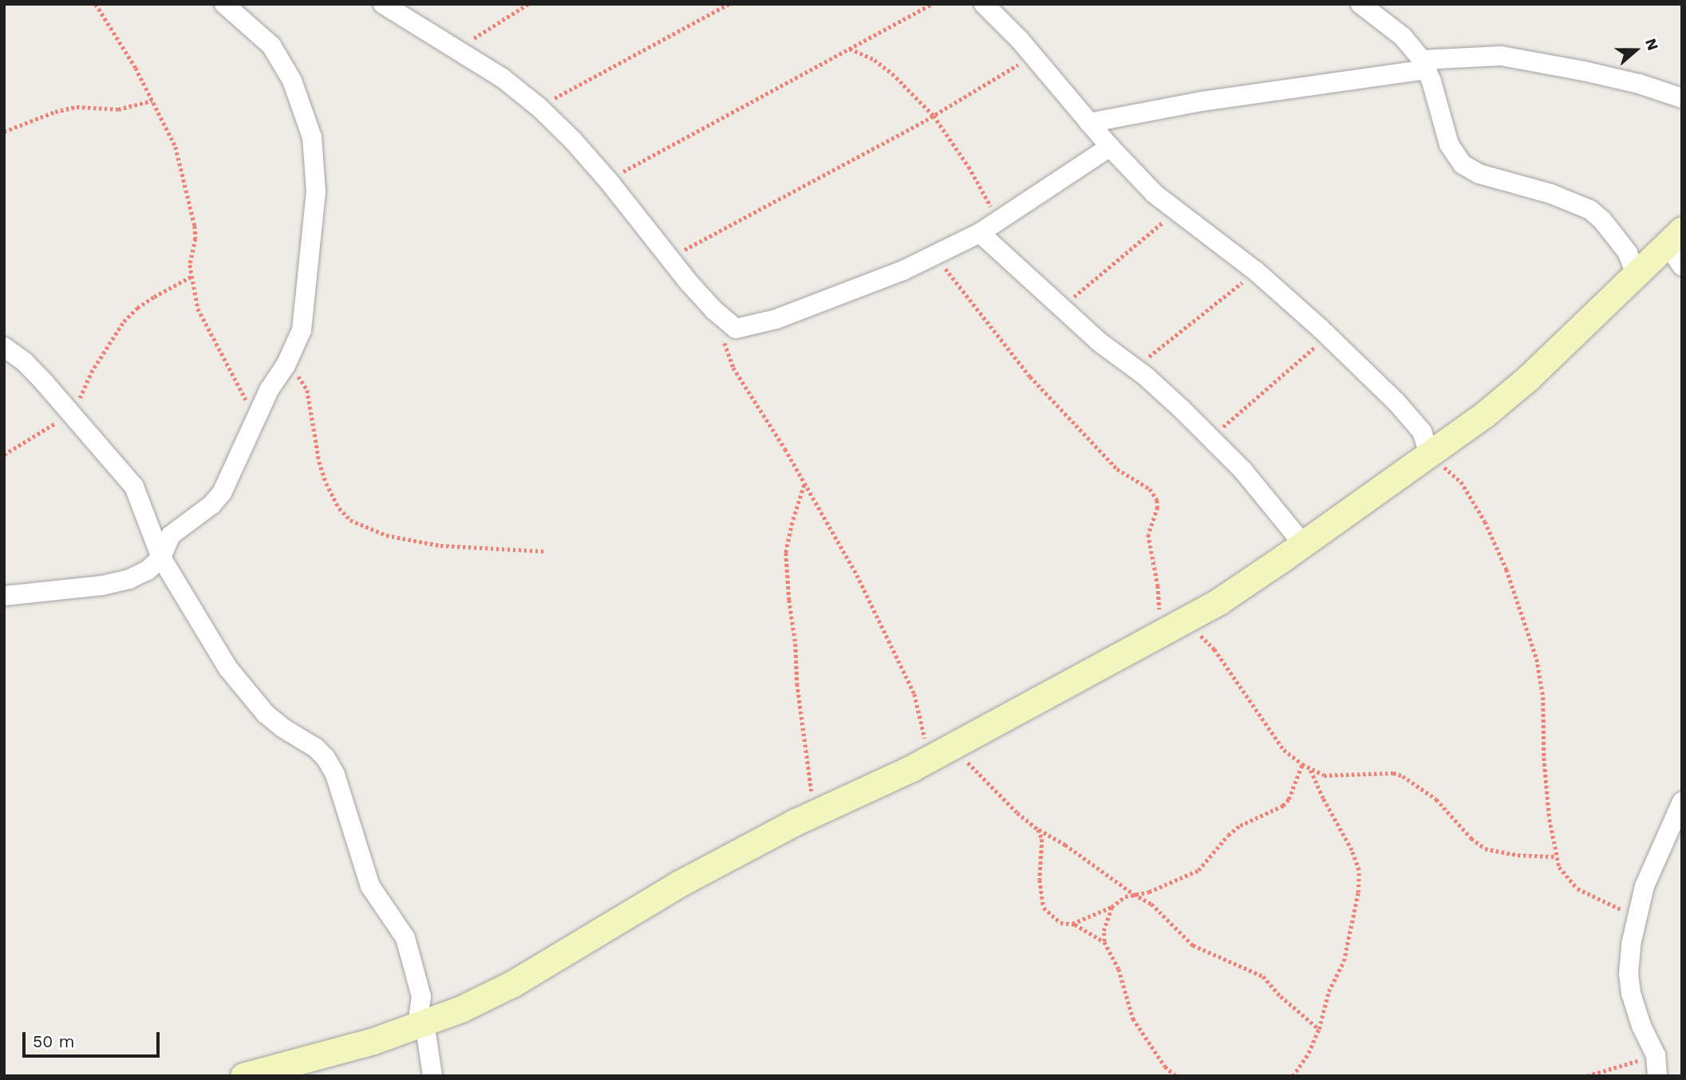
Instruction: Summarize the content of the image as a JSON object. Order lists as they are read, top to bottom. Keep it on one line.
{"scale_bar":"50 m","north":"right"}
